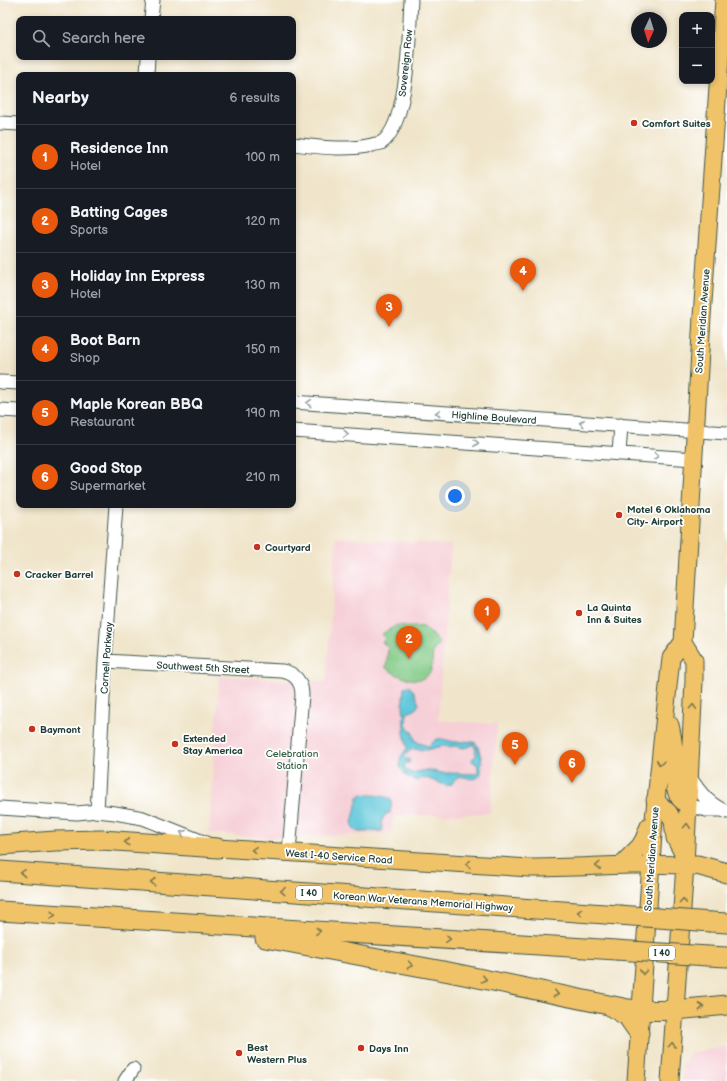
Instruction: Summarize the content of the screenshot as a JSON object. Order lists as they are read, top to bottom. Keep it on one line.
{"streets":{"highway":["I 40","Korean War Veterans Memorial Highway"],"main road":["South Meridian Avenue","West I-40 Service Road"],"street":["Sovereign Row","Highline Boulevard","Cornell Parkway","Southwest 5th Street"]},"crossings":[["South Meridian Avenue","Highline Boulevard"],["South Meridian Avenue","West I-40 Service Road"],["Cornell Parkway","Southwest 5th Street"],["Cornell Parkway","West I-40 Service Road"],["Southwest 5th Street","West I-40 Service Road"]],"one_way":["West I-40 Service Road"],"parks":["Celebration Station"],"places":["Comfort Suites","Motel 6 Oklahoma City- Airport","Courtyard","Cracker Barrel","La Quinta Inn & Suites","Baymont","Extended Stay America","Days Inn","Best Western Plus"],"north":"bottom","page":{"map_buttons":["+","−"],"search":"Search here","heading":["Nearby","6 results"],"list":[{"mark":"1","name":"Residence Inn","note":"Hotel","value":"100 m"},{"mark":"2","name":"Batting Cages","note":"Sports","value":"120 m"},{"mark":"3","name":"Holiday Inn Express","note":"Hotel","value":"130 m"},{"mark":"4","name":"Boot Barn","note":"Shop","value":"150 m"},{"mark":"5","name":"Maple Korean BBQ","note":"Restaurant","value":"190 m"},{"mark":"6","name":"Good Stop","note":"Supermarket","value":"210 m"}],"pins":["4","3","1","2","5","6"]}}
